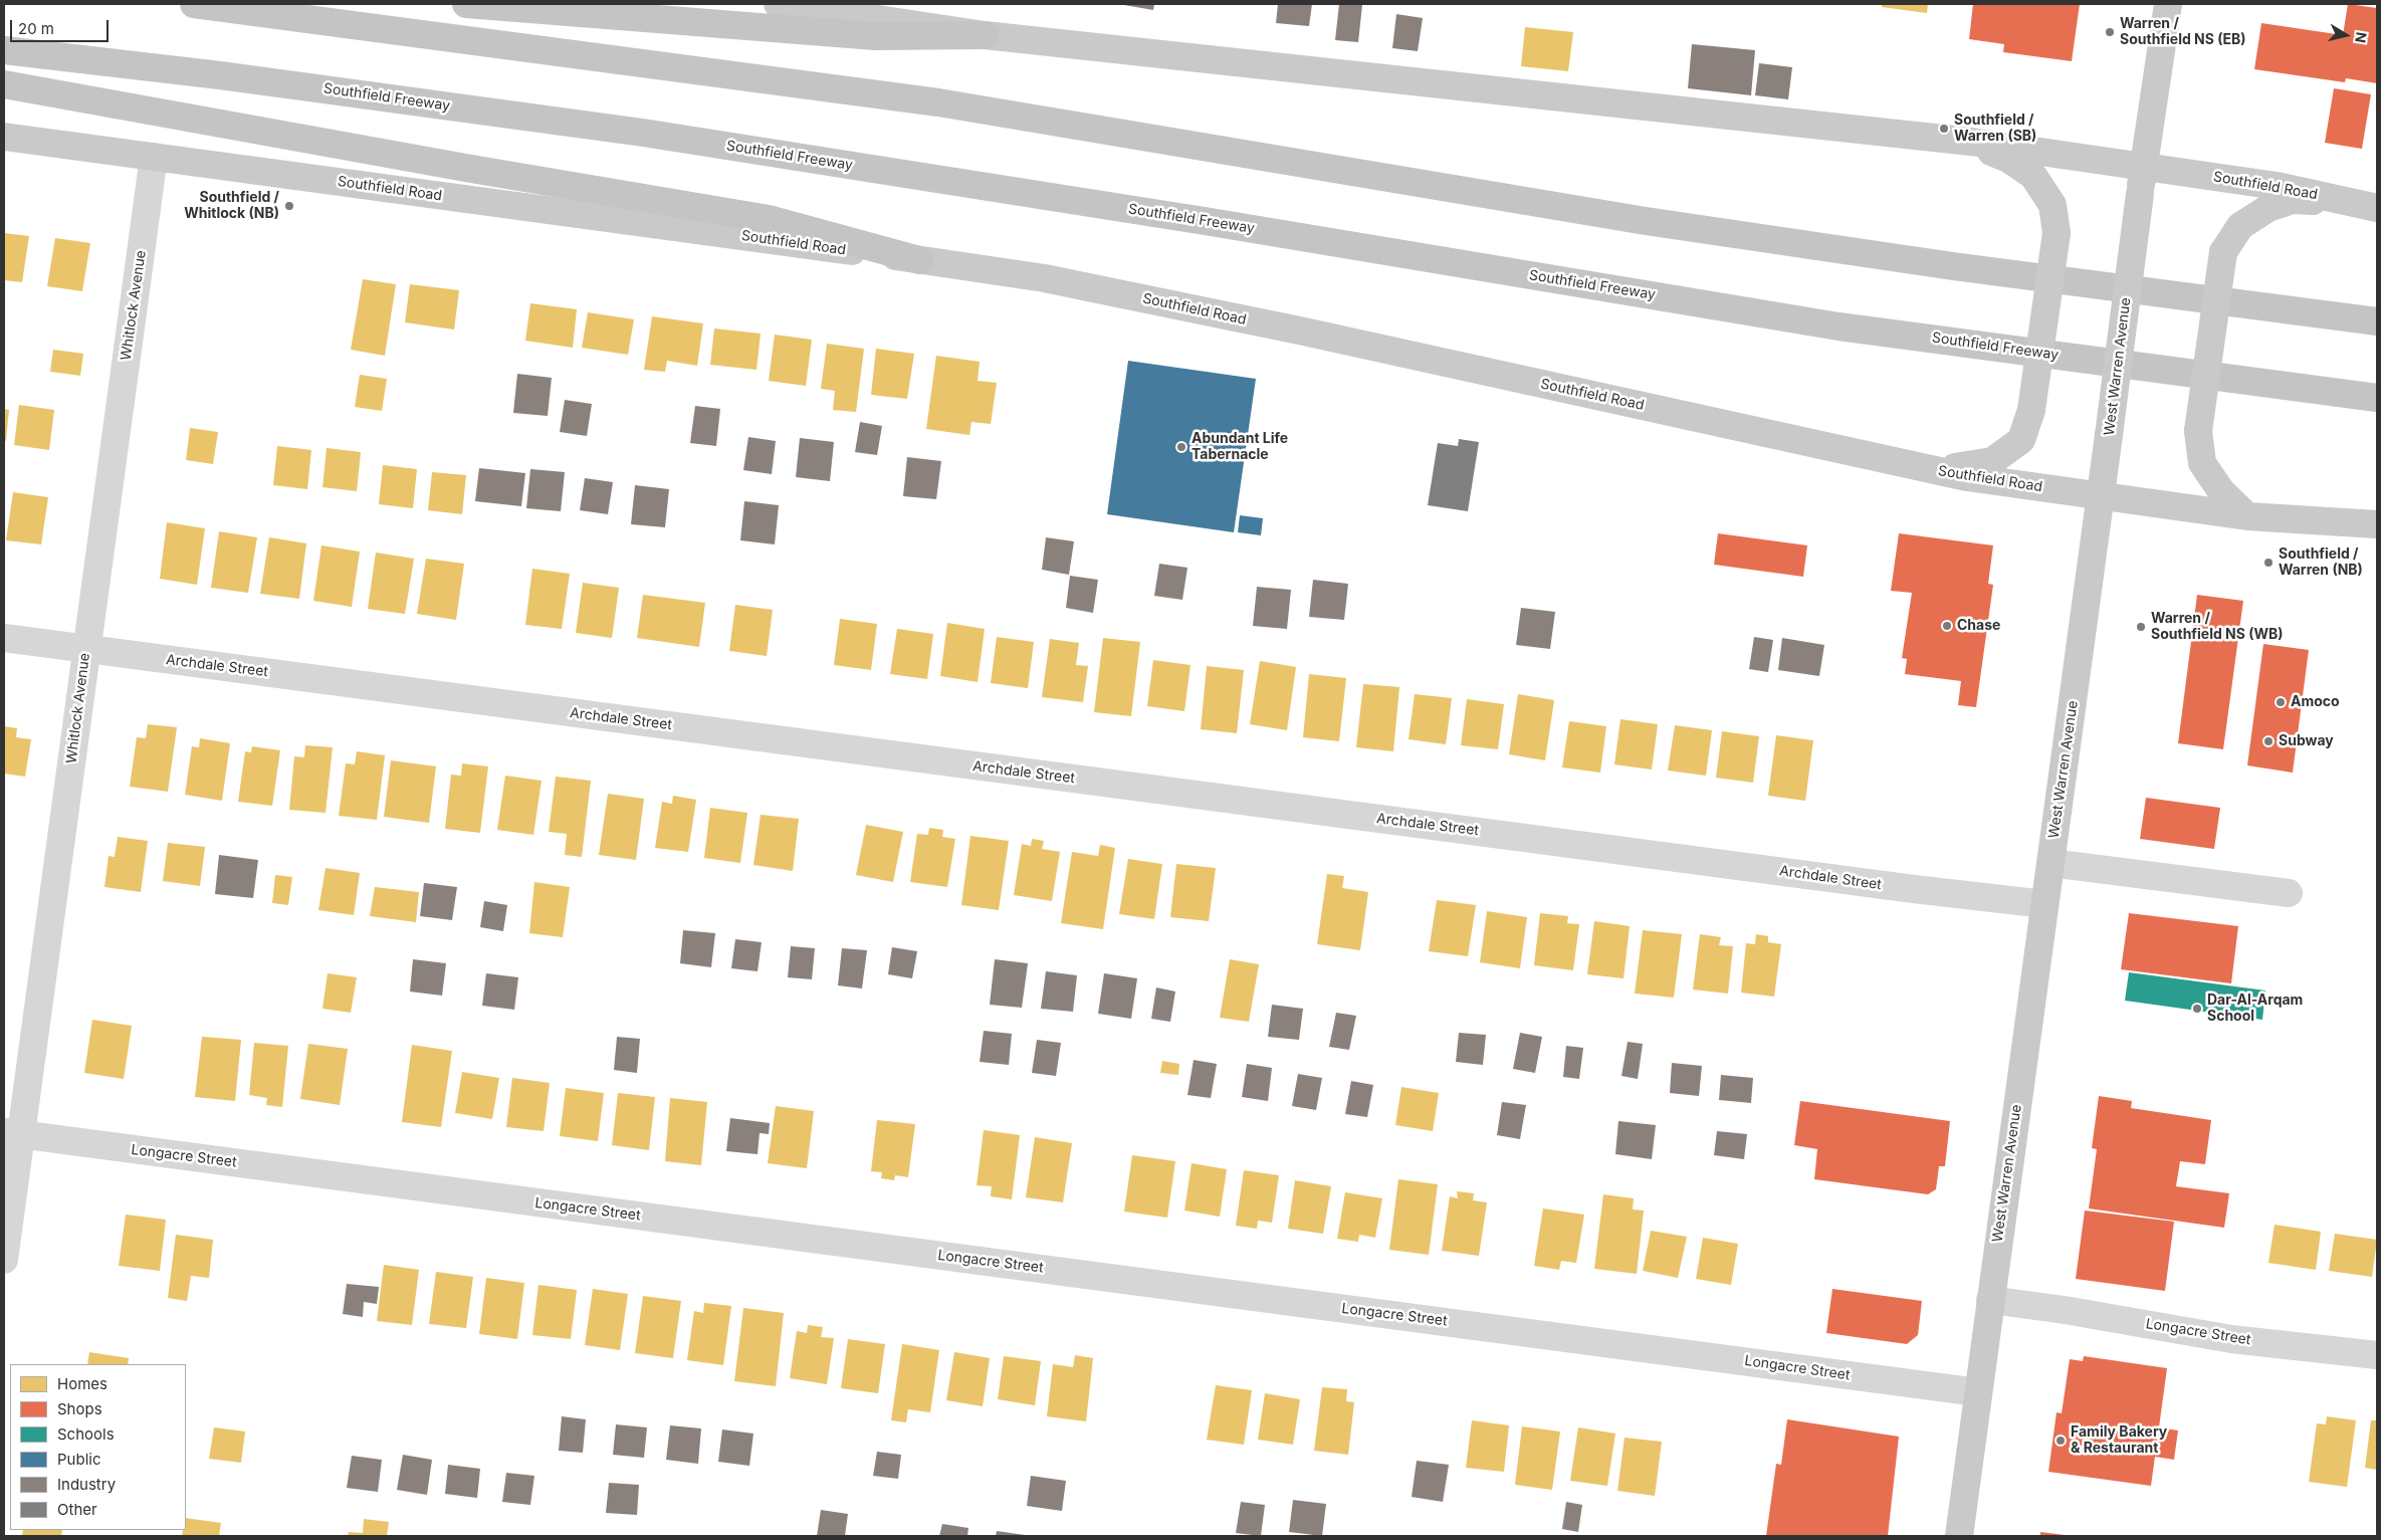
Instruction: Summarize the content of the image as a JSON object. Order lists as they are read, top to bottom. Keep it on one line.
{"streets":{"highway":["Southfield Freeway"],"main road":["Southfield Road","West Warren Avenue"],"street":["Whitlock Avenue","Archdale Street","Longacre Street"]},"crossings":[["Southfield Road","Whitlock Avenue"],["Southfield Road","West Warren Avenue"],["Whitlock Avenue","Archdale Street"],["Whitlock Avenue","Longacre Street"],["West Warren Avenue","Archdale Street"],["West Warren Avenue","Longacre Street"]],"places":["Warren / Southfield NS (EB)","Southfield / Warren (SB)","Southfield / Whitlock (NB)","Abundant Life Tabernacle","Southfield / Warren (NB)","Chase","Warren / Southfield NS (WB)","Amoco","Subway","Dar-Al-Arqam School","Family Bakery & Restaurant"],"legend":["Homes","Shops","Schools","Public","Industry","Other"],"scale_bar":"20 m","north":"right"}
